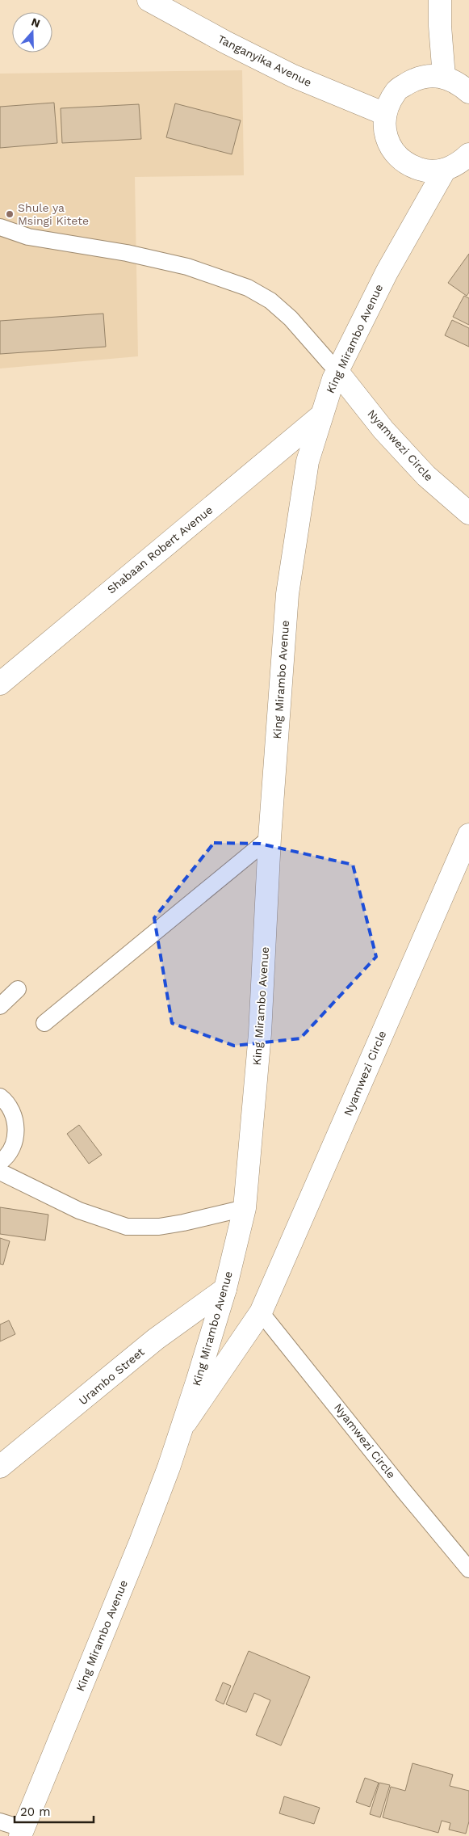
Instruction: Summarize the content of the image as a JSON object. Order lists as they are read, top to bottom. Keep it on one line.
{"streets":{"main road":["Tanganyika Avenue","King Mirambo Avenue","Nyamwezi Circle","Shabaan Robert Avenue","Urambo Street"]},"crossings":[["King Mirambo Avenue","Nyamwezi Circle"],["King Mirambo Avenue","Shabaan Robert Avenue"],["King Mirambo Avenue","Urambo Street"]],"places":["Shule ya Msingi Kitete"],"scale_bar":"20 m","north":"top"}
